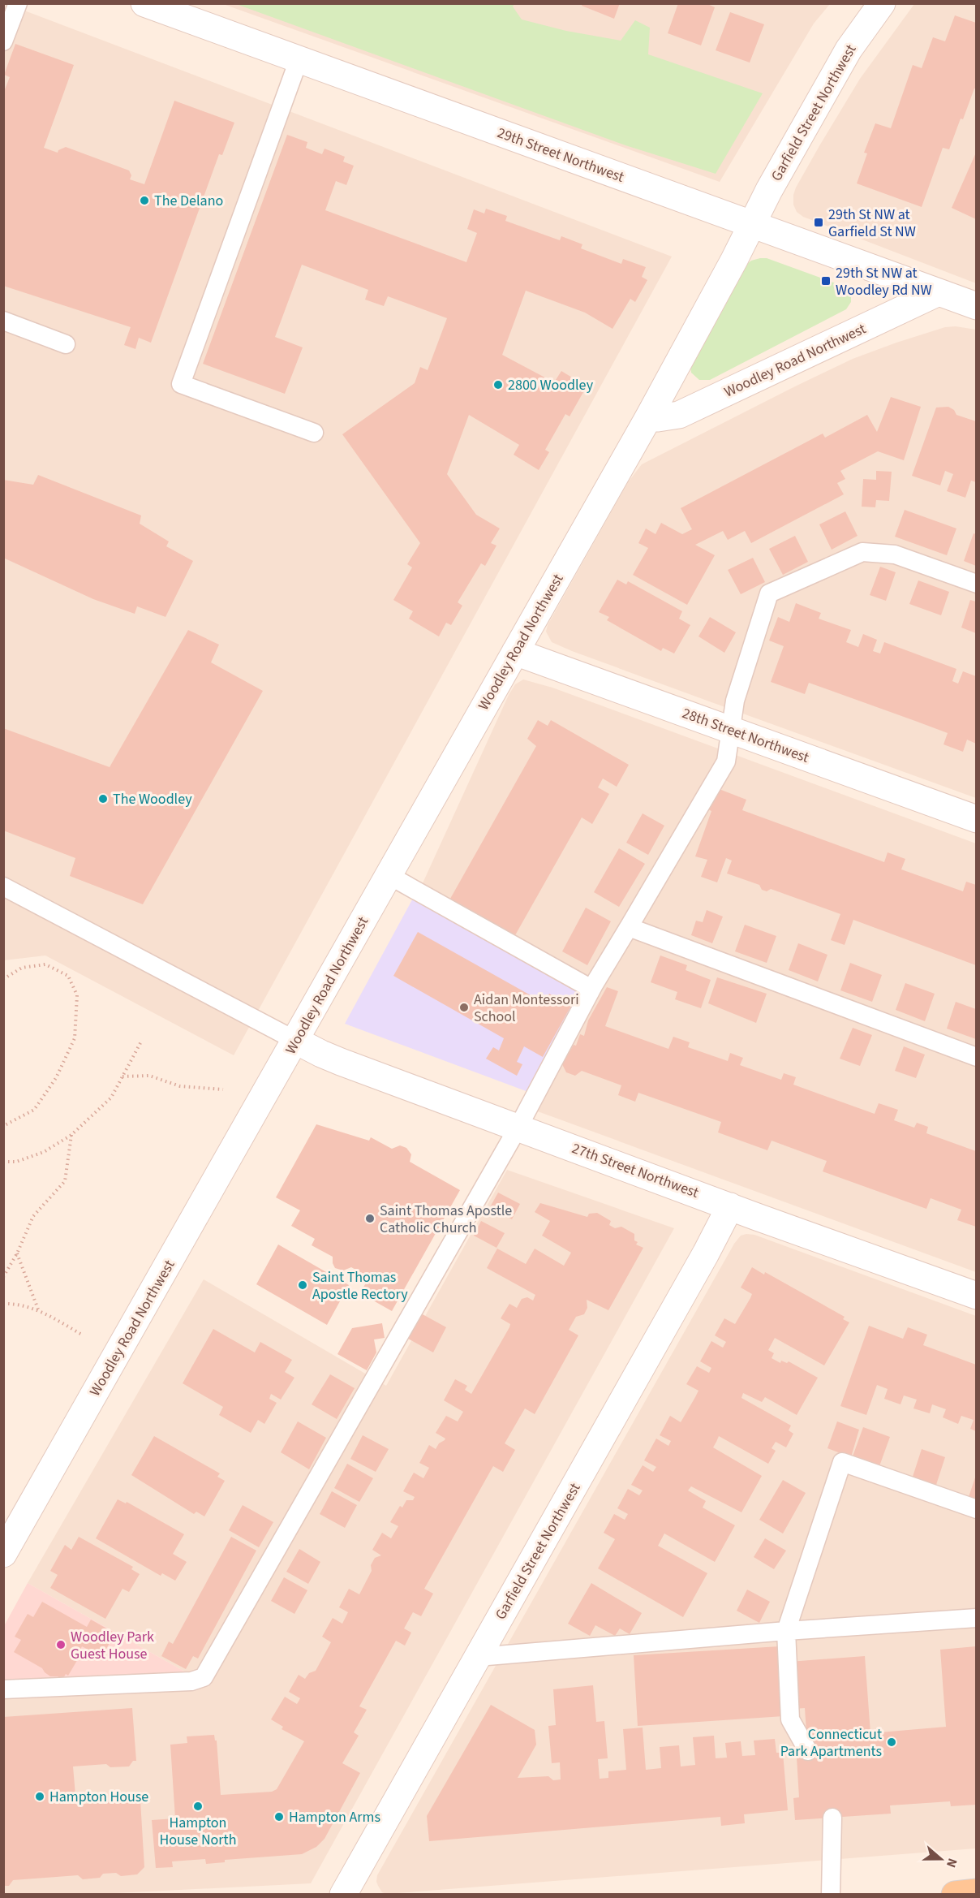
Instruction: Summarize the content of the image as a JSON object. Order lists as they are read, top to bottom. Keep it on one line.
{"streets":{"street":["Garfield Street Northwest","29th Street Northwest","Woodley Road Northwest","28th Street Northwest","27th Street Northwest"]},"crossings":[["Garfield Street Northwest","29th Street Northwest"],["Garfield Street Northwest","Woodley Road Northwest"],["Garfield Street Northwest","27th Street Northwest"],["29th Street Northwest","Woodley Road Northwest"],["Woodley Road Northwest","28th Street Northwest"],["Woodley Road Northwest","27th Street Northwest"]],"places":{"other":["The Delano","2800 Woodley","The Woodley","Aidan Montessori School","Saint Thomas Apostle Catholic Church","Saint Thomas Apostle Rectory","Woodley Park Guest House","Connecticut Park Apartments","Hampton House","Hampton House North","Hampton Arms"],"transit":["29th St NW at Garfield St NW","29th St NW at Woodley Rd NW"]},"north":"right"}
